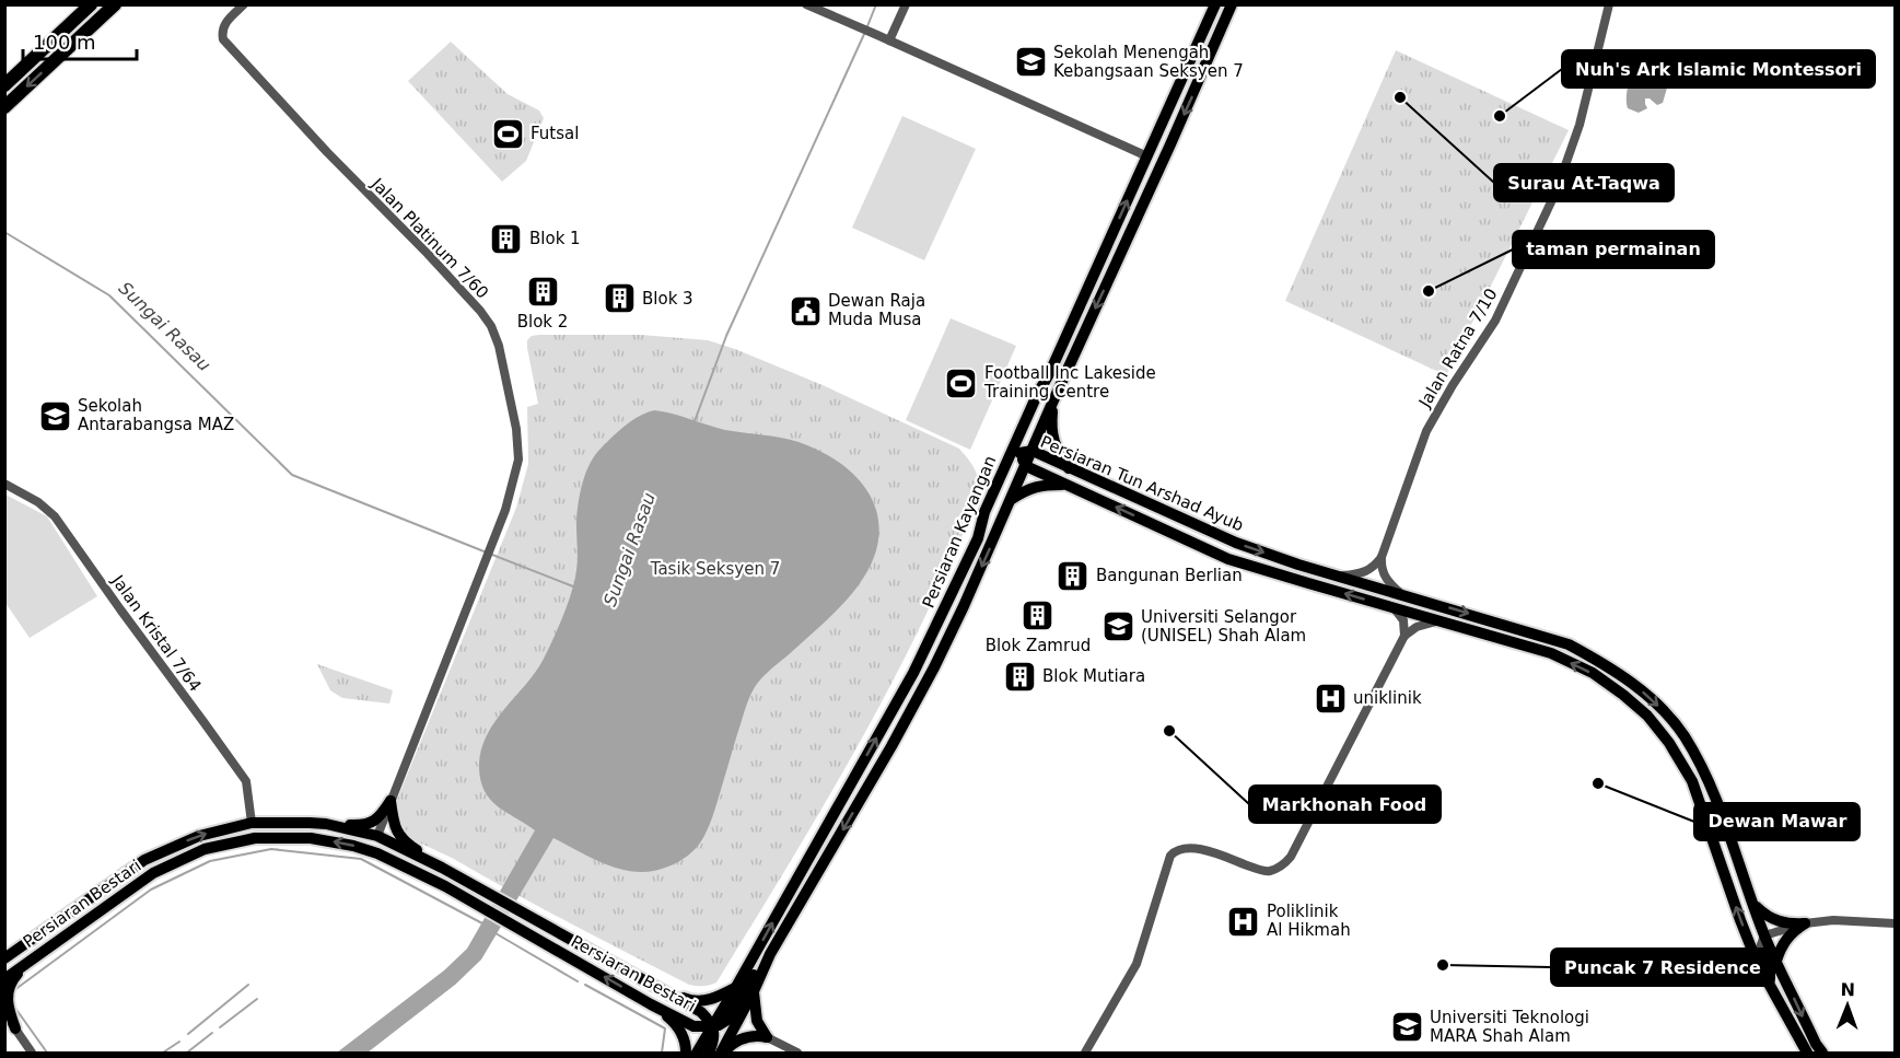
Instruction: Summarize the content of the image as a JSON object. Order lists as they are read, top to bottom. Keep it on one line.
{"streets":{"main road":["Persiaran Tun Arshad Ayub","Persiaran Kayangan","Persiaran Bestari"],"street":["Jalan Platinum 7/60","Jalan Ratna 7/10","Jalan Kristal 7/64"]},"crossings":[["Jalan Platinum 7/60","Persiaran Bestari"],["Persiaran Tun Arshad Ayub","Persiaran Kayangan"],["Persiaran Kayangan","Persiaran Bestari"],["Jalan Kristal 7/64","Persiaran Bestari"]],"water":["Sungai Rasau"],"parks":["Tasik Seksyen 7"],"places":{"school or university":["Sekolah Menengah Kebangsaan Seksyen 7","Sekolah Antarabangsa MAZ","Universiti Selangor (UNISEL) Shah Alam","Universiti Teknologi MARA Shah Alam"],"other":["Surau At-Taqwa","Nuh's Ark Islamic Montessori","taman permainan","Markhonah Food","Dewan Mawar","Puncak 7 Residence"],"sports":["Futsal","Football Inc Lakeside Training Centre"],"building":["Blok 1","Blok 2","Blok 3","Bangunan Berlian","Blok Zamrud","Blok Mutiara"],"public building":["Dewan Raja Muda Musa"],"hospital":["uniklinik","Poliklinik Al Hikmah"]},"scale_bar":"100 m","north":"top"}
